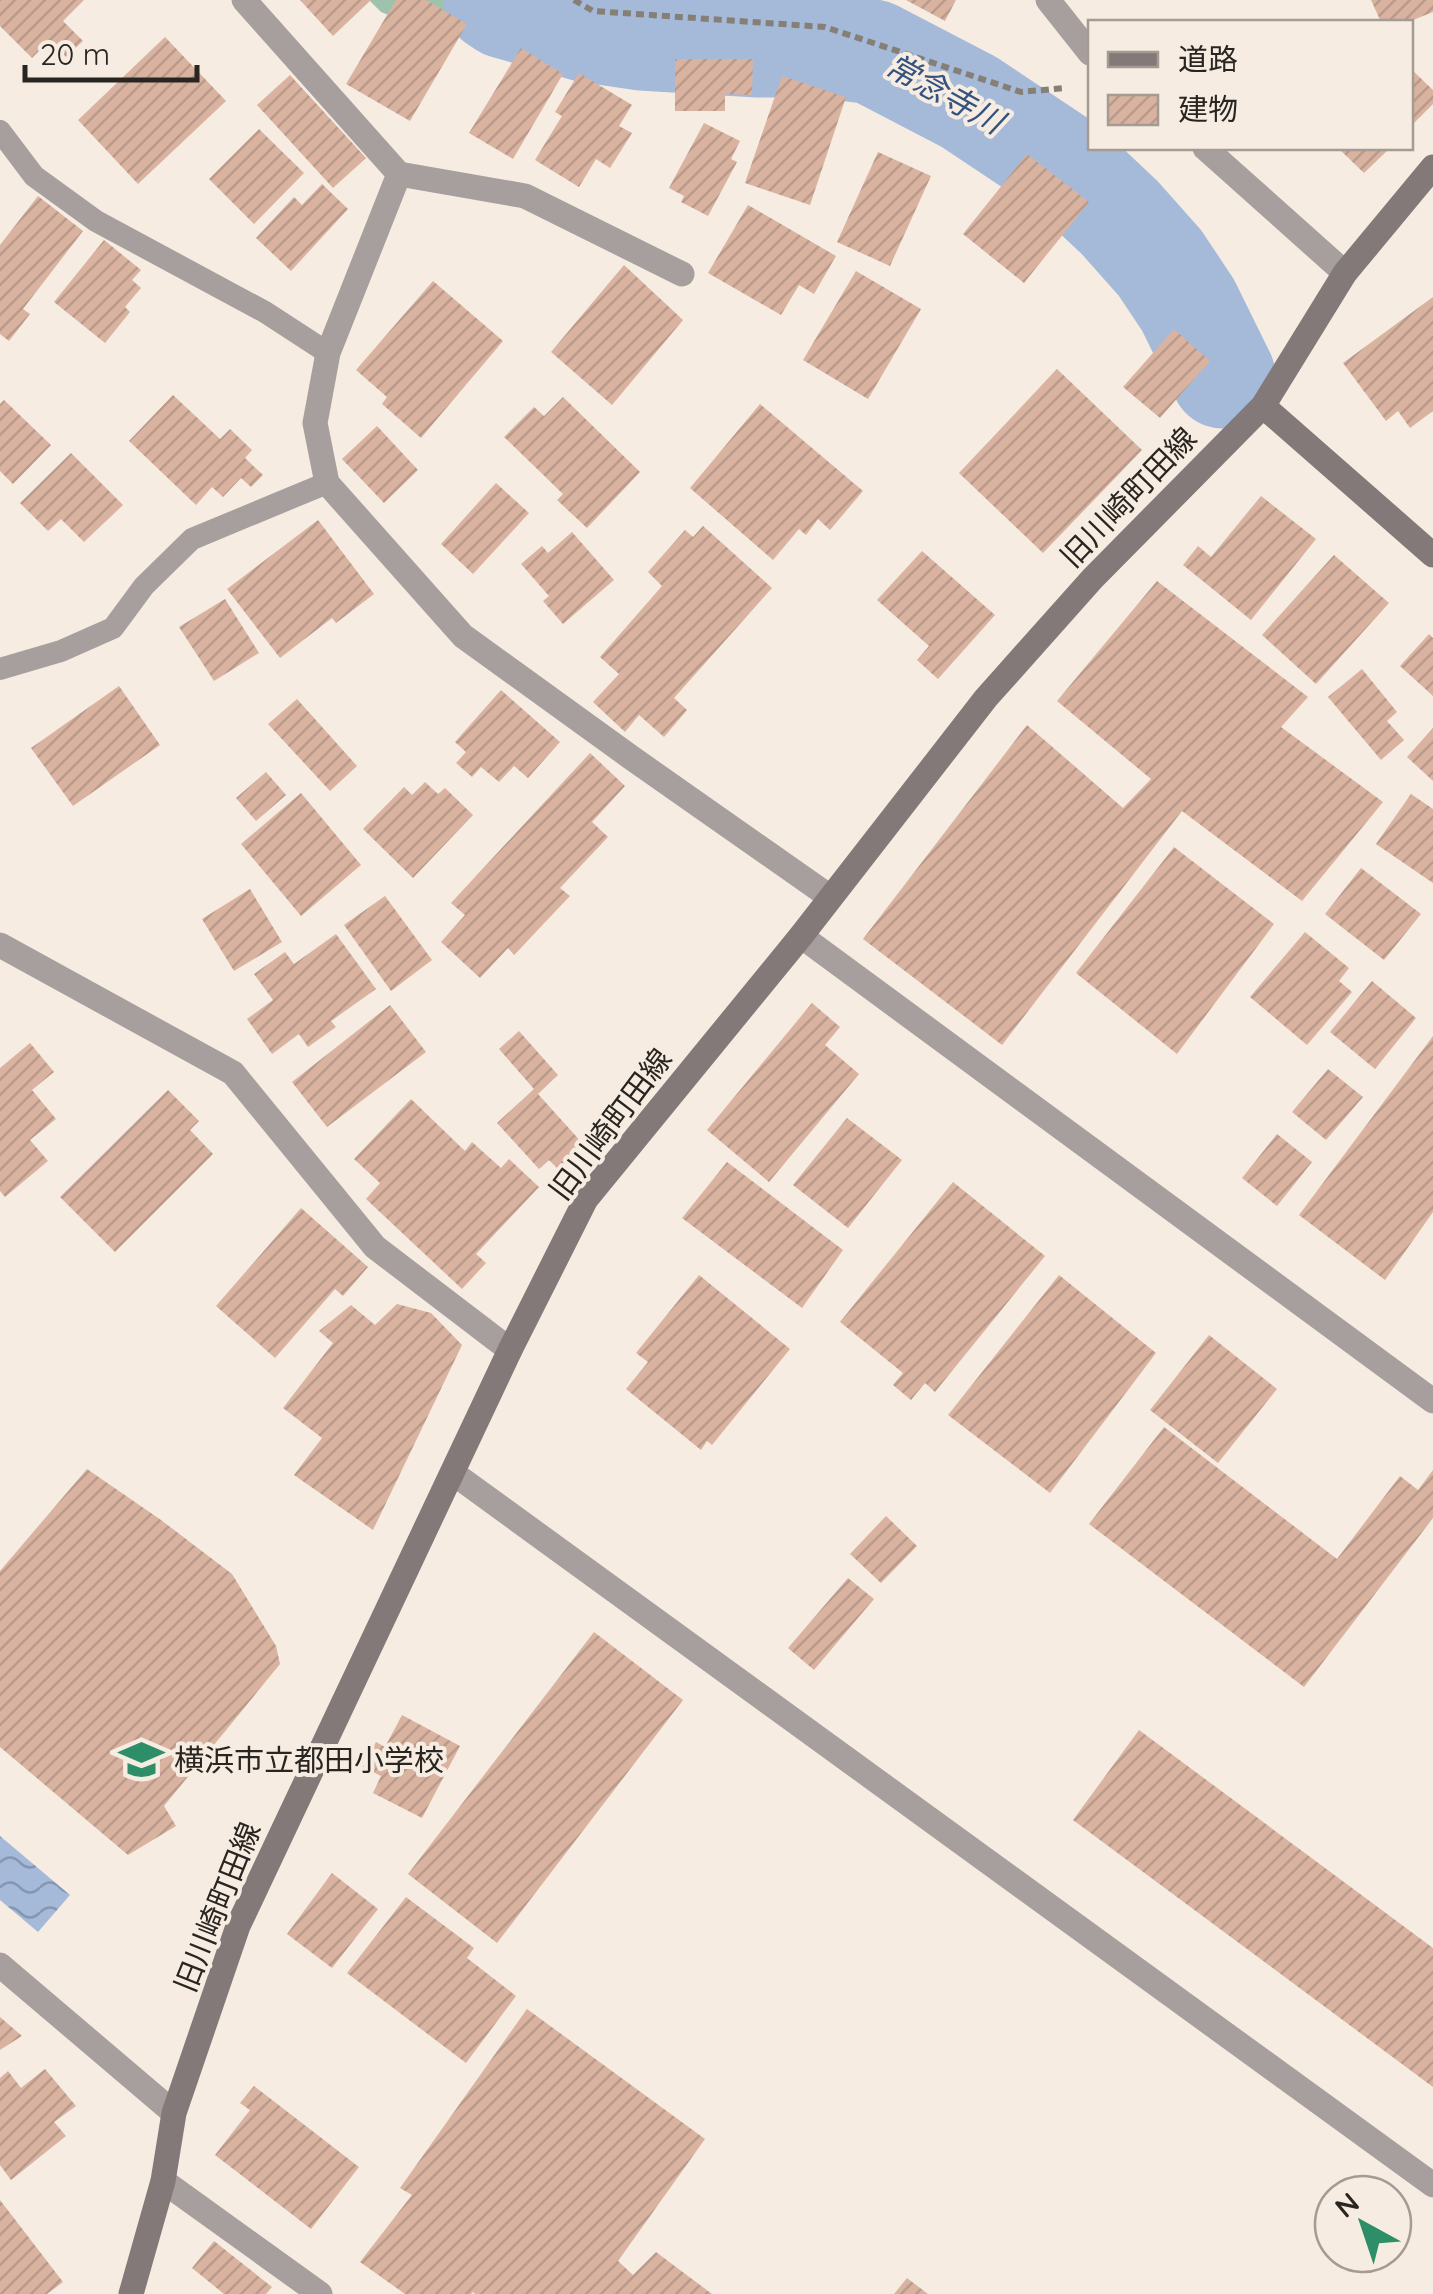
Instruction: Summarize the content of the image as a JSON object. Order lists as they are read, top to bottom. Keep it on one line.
{"streets":{"main road":["旧川崎町田線"]},"water":["常念寺川"],"places":{"school or university":["横浜市立都田小学校"]},"legend":["道路","建物"],"scale_bar":"20 m","north":"top left"}
